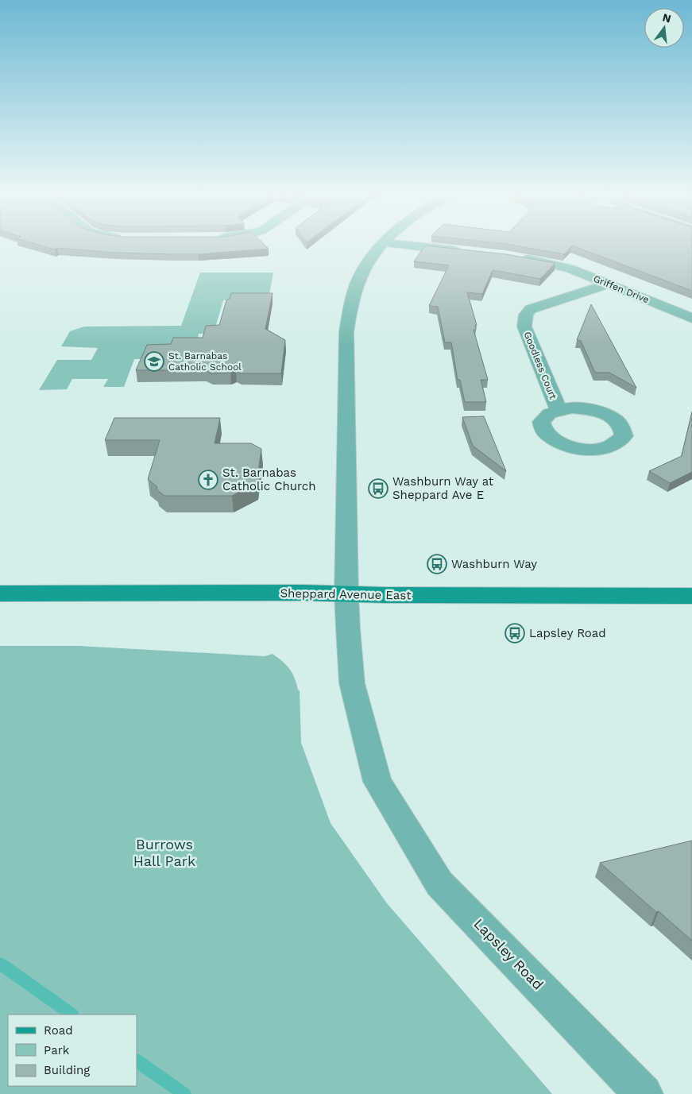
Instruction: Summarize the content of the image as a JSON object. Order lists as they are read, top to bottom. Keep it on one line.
{"streets":{"main road":["Sheppard Avenue East"],"street":["Griffen Drive","Goodless Court","Lapsley Road"]},"crossings":[["Griffen Drive","Goodless Court"],["Sheppard Avenue East","Lapsley Road"]],"parks":["Burrows Hall Park"],"places":{"school or university":["St. Barnabas Catholic School"],"church":["St. Barnabas Catholic Church"],"bus stop":["Washburn Way at Sheppard Ave E","Washburn Way","Lapsley Road"]},"legend":["Road","Park","Building"],"north":"top"}
